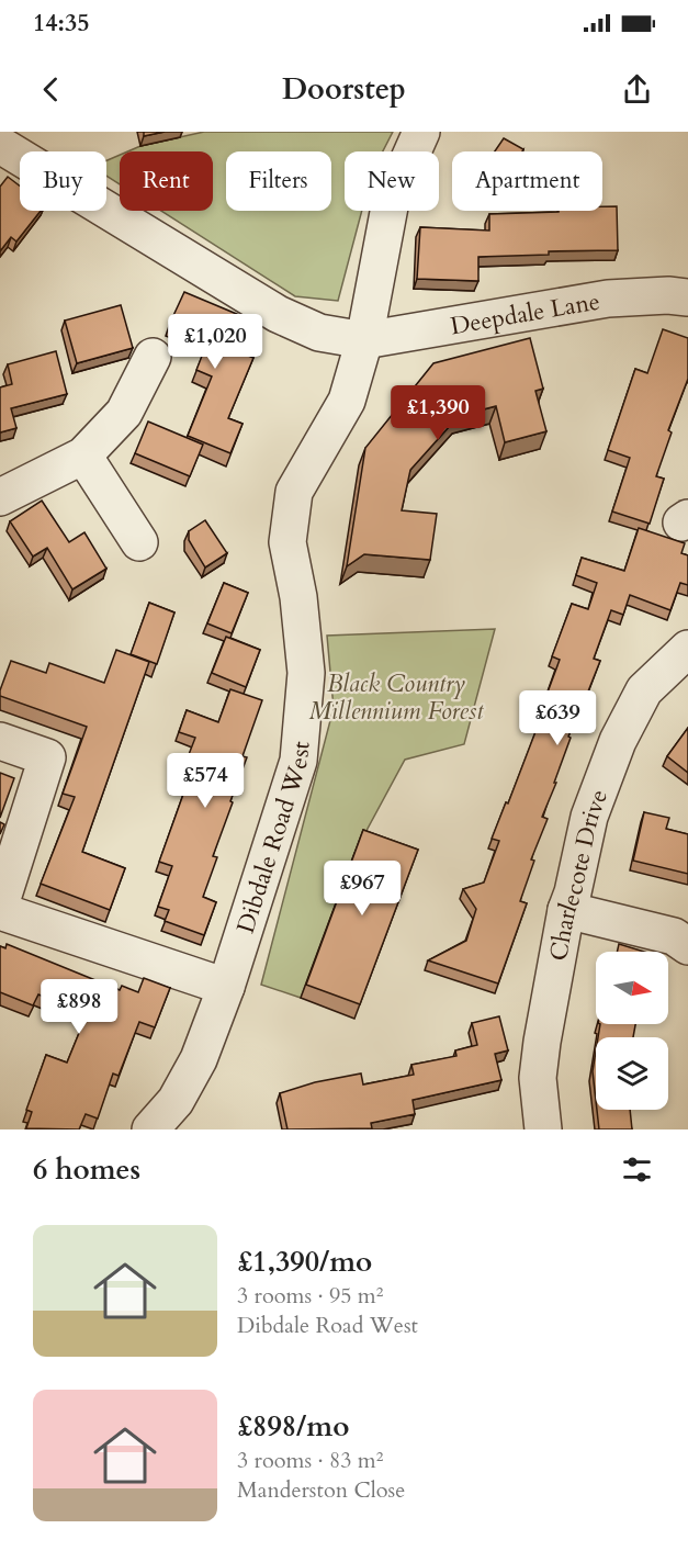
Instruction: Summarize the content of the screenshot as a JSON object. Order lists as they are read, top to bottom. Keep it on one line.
{"streets":{"street":["Deepdale Lane","Dibdale Road West","Charlecote Drive"]},"crossings":[["Deepdale Lane","Dibdale Road West"]],"parks":["Black Country Millennium Forest"],"north":"right","page":{"status":"14:35","header":"Doorstep","chip":["Buy","Rent","Filters","New","Apartment"],"price":["£1,020","£1,390","£639","£574","£967","£898"],"heading":"6 homes","list":[{"name":"£1,390/mo","note":"3 rooms · 95 m² · Dibdale Road West"},{"name":"£898/mo","note":"3 rooms · 83 m² · Manderston Close"}]}}
